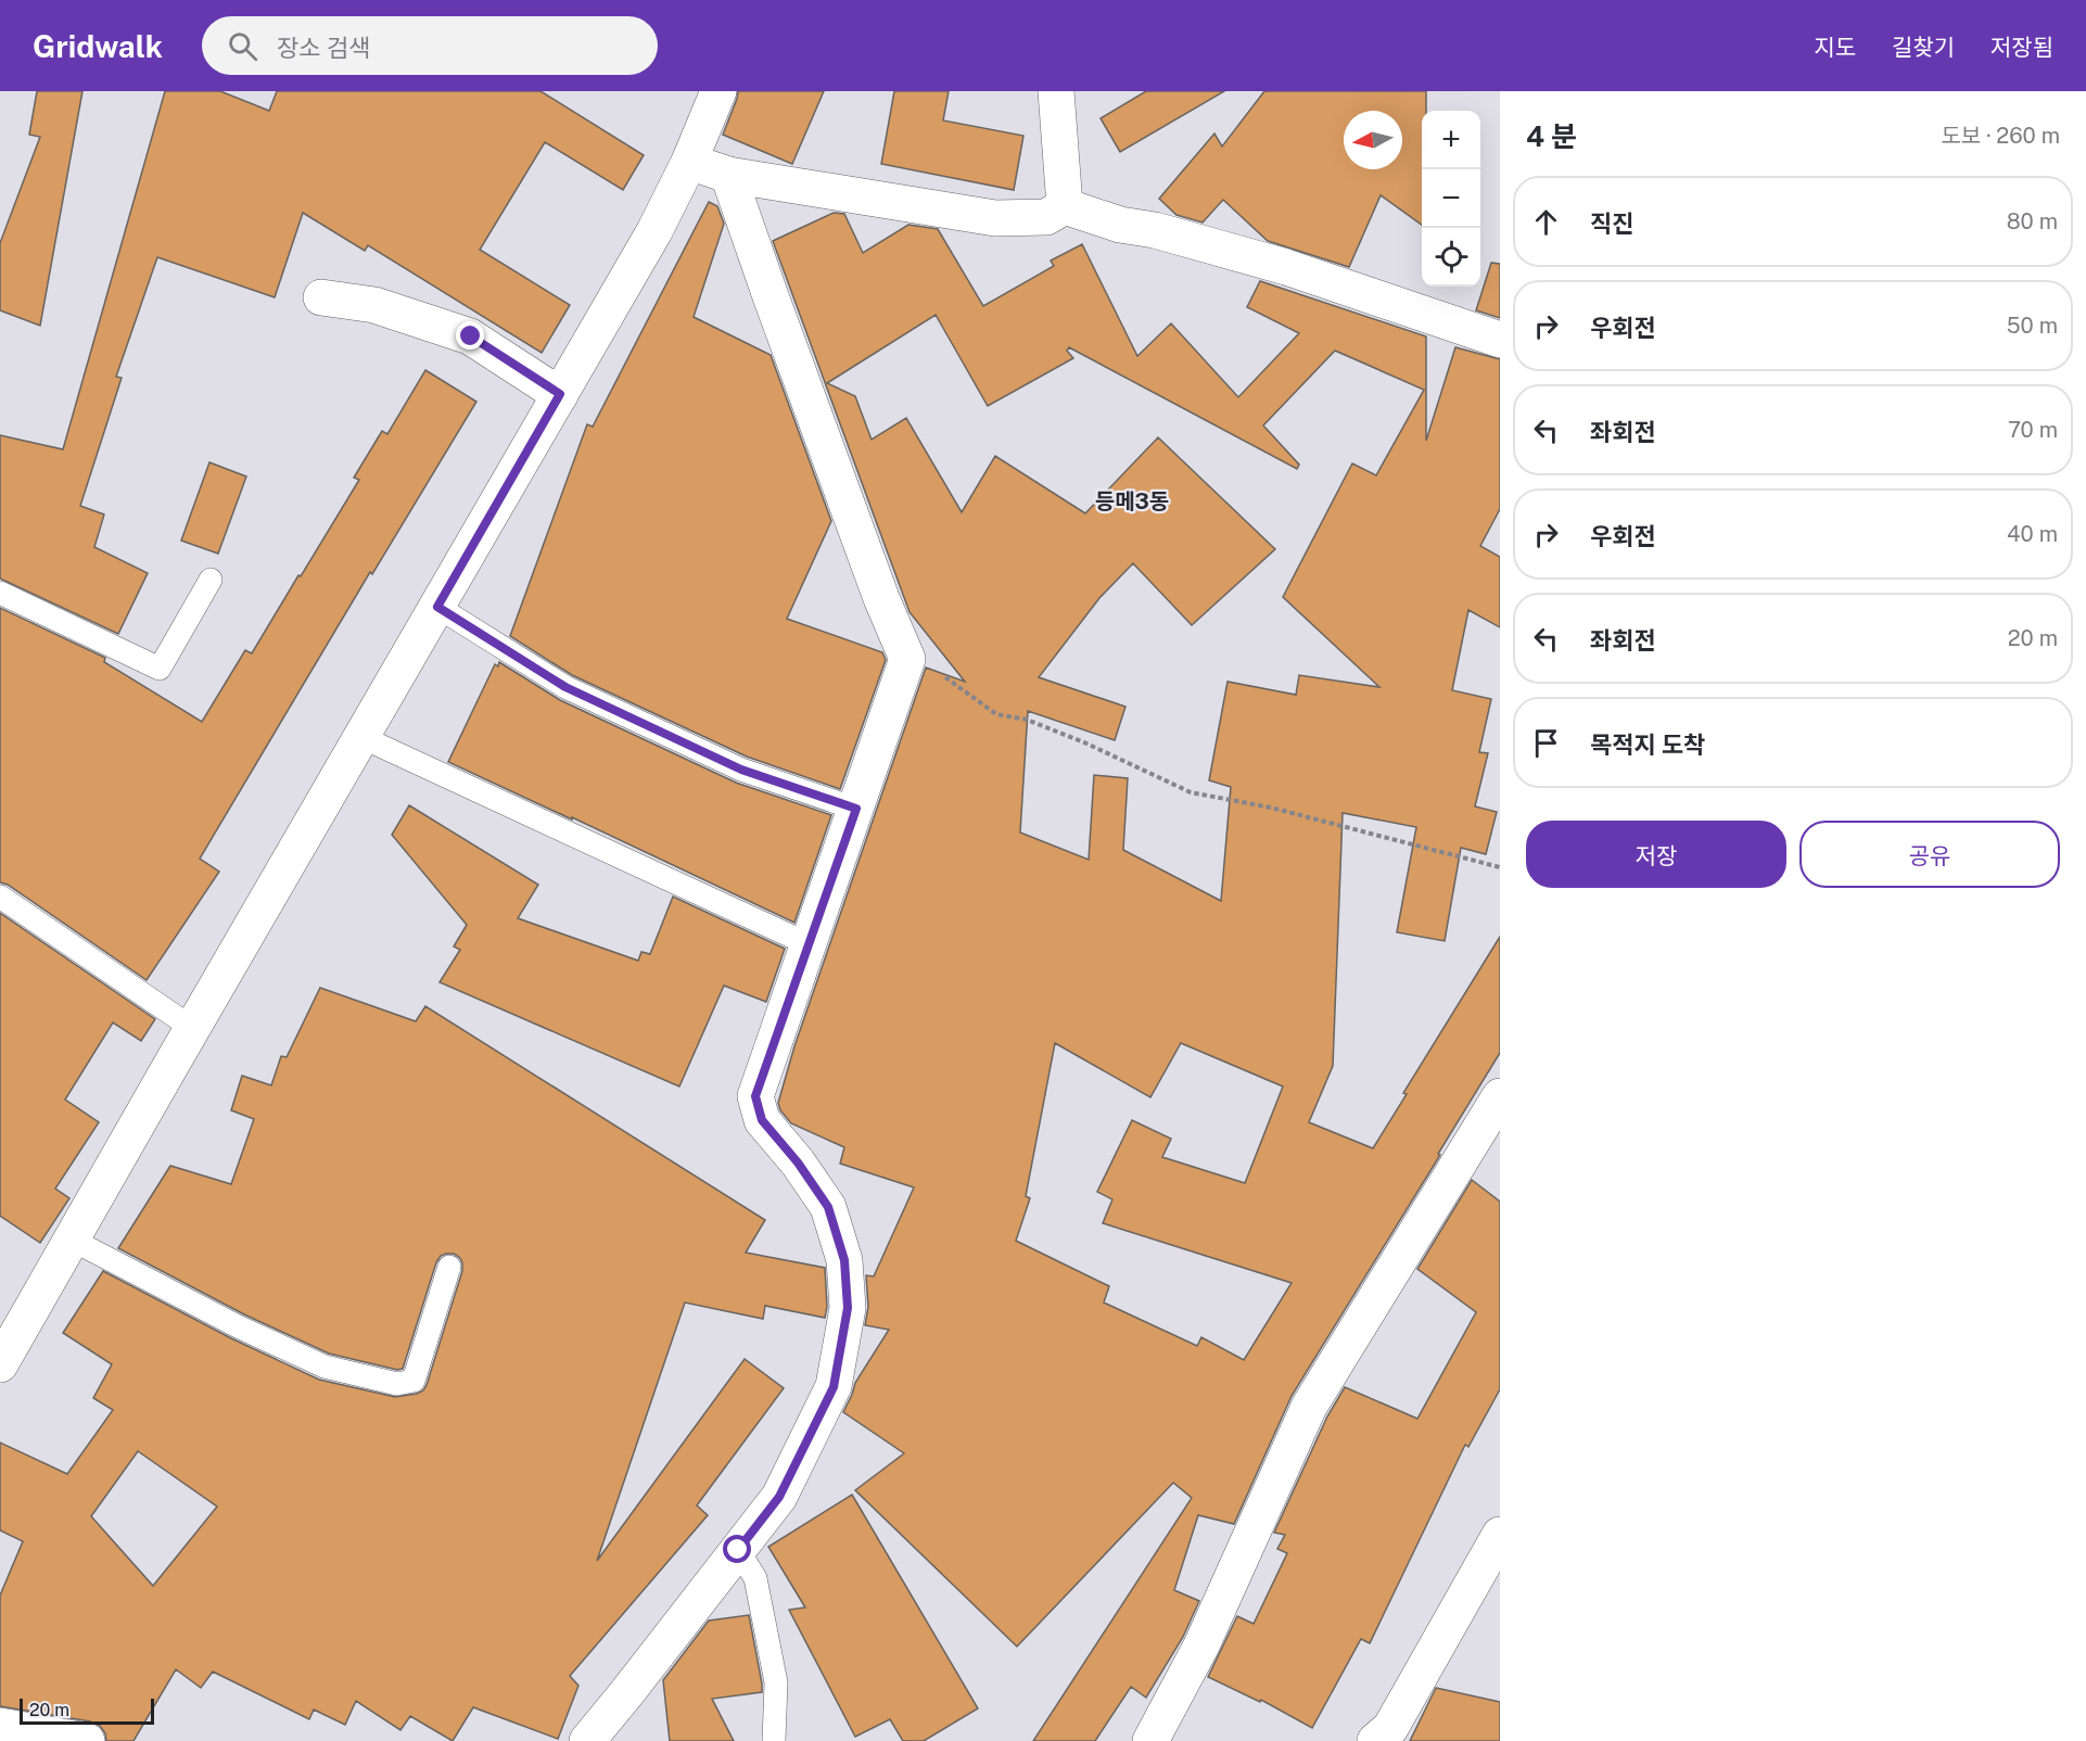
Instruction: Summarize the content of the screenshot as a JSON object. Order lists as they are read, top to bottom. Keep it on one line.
{"districts":["등메3동"],"scale_bar":"20 m","north":"left","page":{"header":"Gridwalk","search":"장소 검색","nav":["지도","길찾기","저장됨"],"heading":["4 분","도보 · 260 m"],"map_buttons":["+","−"],"list":[["직진","80 m"],["우회전","50 m"],["좌회전","70 m"],["우회전","40 m"],["좌회전","20 m"],"목적지 도착"],"buttons":["저장","공유"],"scale":"20 m"}}
